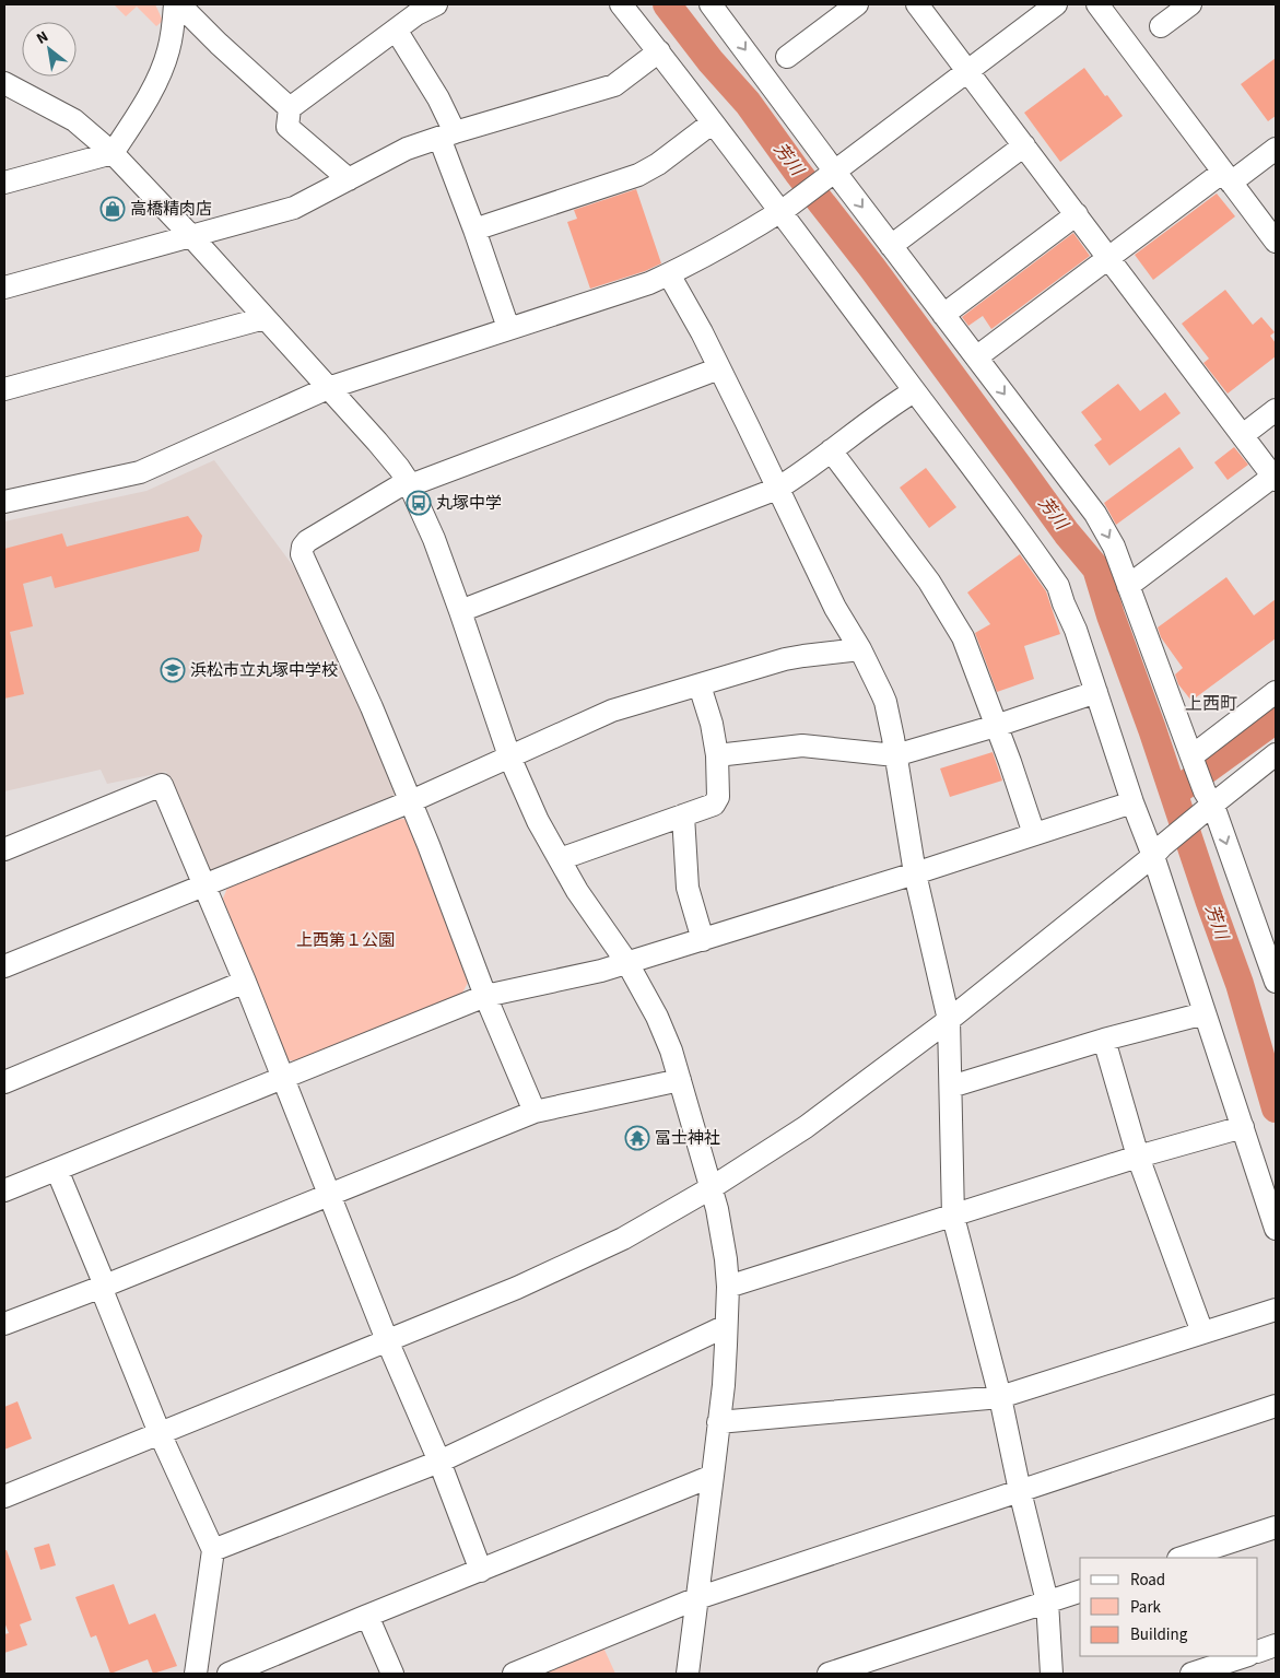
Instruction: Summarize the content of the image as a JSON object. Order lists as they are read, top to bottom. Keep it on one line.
{"districts":["上西町"],"water":["芳川"],"parks":["上西第１公園"],"places":{"shop":["高橋精肉店"],"bus stop":["丸塚中学"],"school or university":["浜松市立丸塚中学校"],"temple":["冨士神社"]},"legend":["Road","Park","Building"],"north":"top left"}
